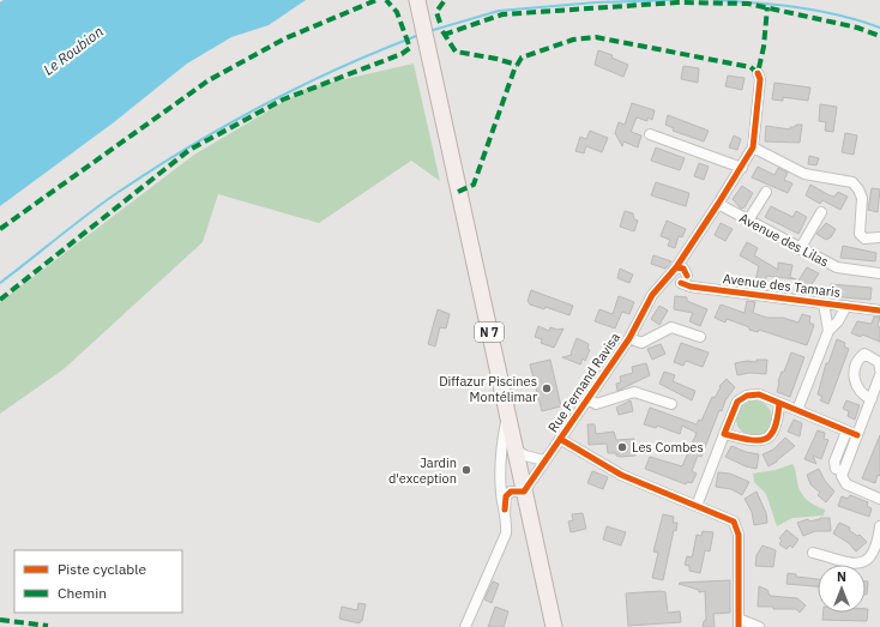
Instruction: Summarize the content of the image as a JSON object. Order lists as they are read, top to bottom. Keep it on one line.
{"streets":{"main road":["N 7"],"street":["Avenue des Lilas","Avenue des Tamaris","Rue Fernand Ravisa"]},"crossings":[["Avenue des Tamaris","Rue Fernand Ravisa"],["N 7","Rue Fernand Ravisa"]],"water":["Le Roubion"],"places":["Diffazur Piscines Montélimar","Les Combes","Jardin d'exception"],"legend":["Piste cyclable","Chemin"],"north":"top"}
